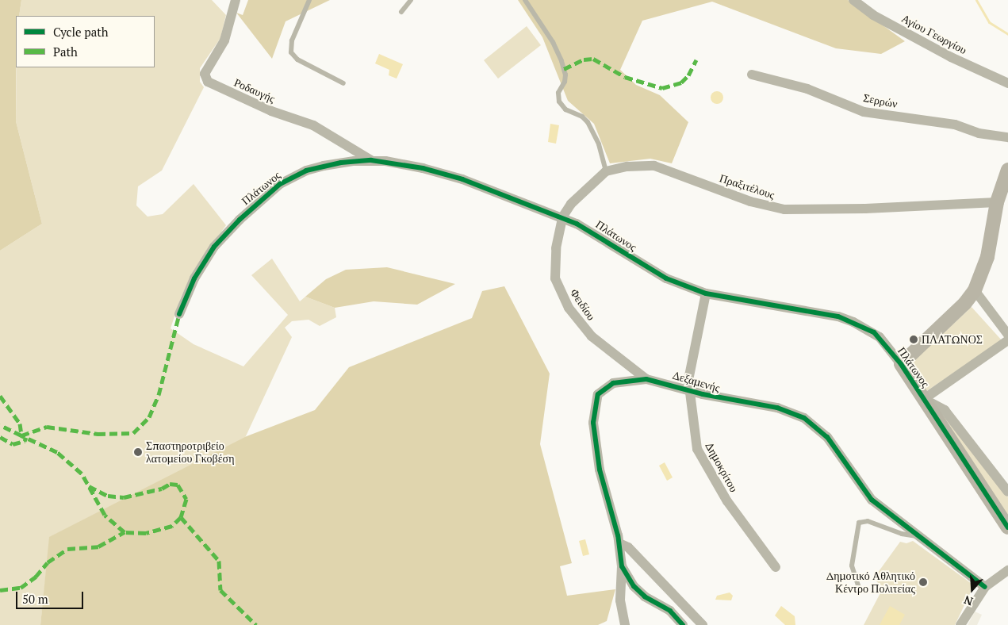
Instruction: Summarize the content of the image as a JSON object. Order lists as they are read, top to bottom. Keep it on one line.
{"streets":{"street":["Αγίου Γεωργίου","Ροδαυγής","Σερρών","Πραξιτέλους","Πλάτωνος","Φειδίου","Δεξαμενής","Δημοκρίτου"]},"crossings":[["Ροδαυγής","Πλάτωνος"],["Πλάτωνος","Φειδίου"],["Πλάτωνος","Δημοκρίτου"],["Φειδίου","Δεξαμενής"],["Δεξαμενής","Δημοκρίτου"]],"places":["ΠΛΑΤΩΝΟΣ","Σπαστηροτριβείο λατομείου Γκοβέση","Δημοτικό Αθλητικό Κέντρο Πολιτείας"],"legend":["Cycle path","Path"],"scale_bar":"50 m","north":"bottom"}
